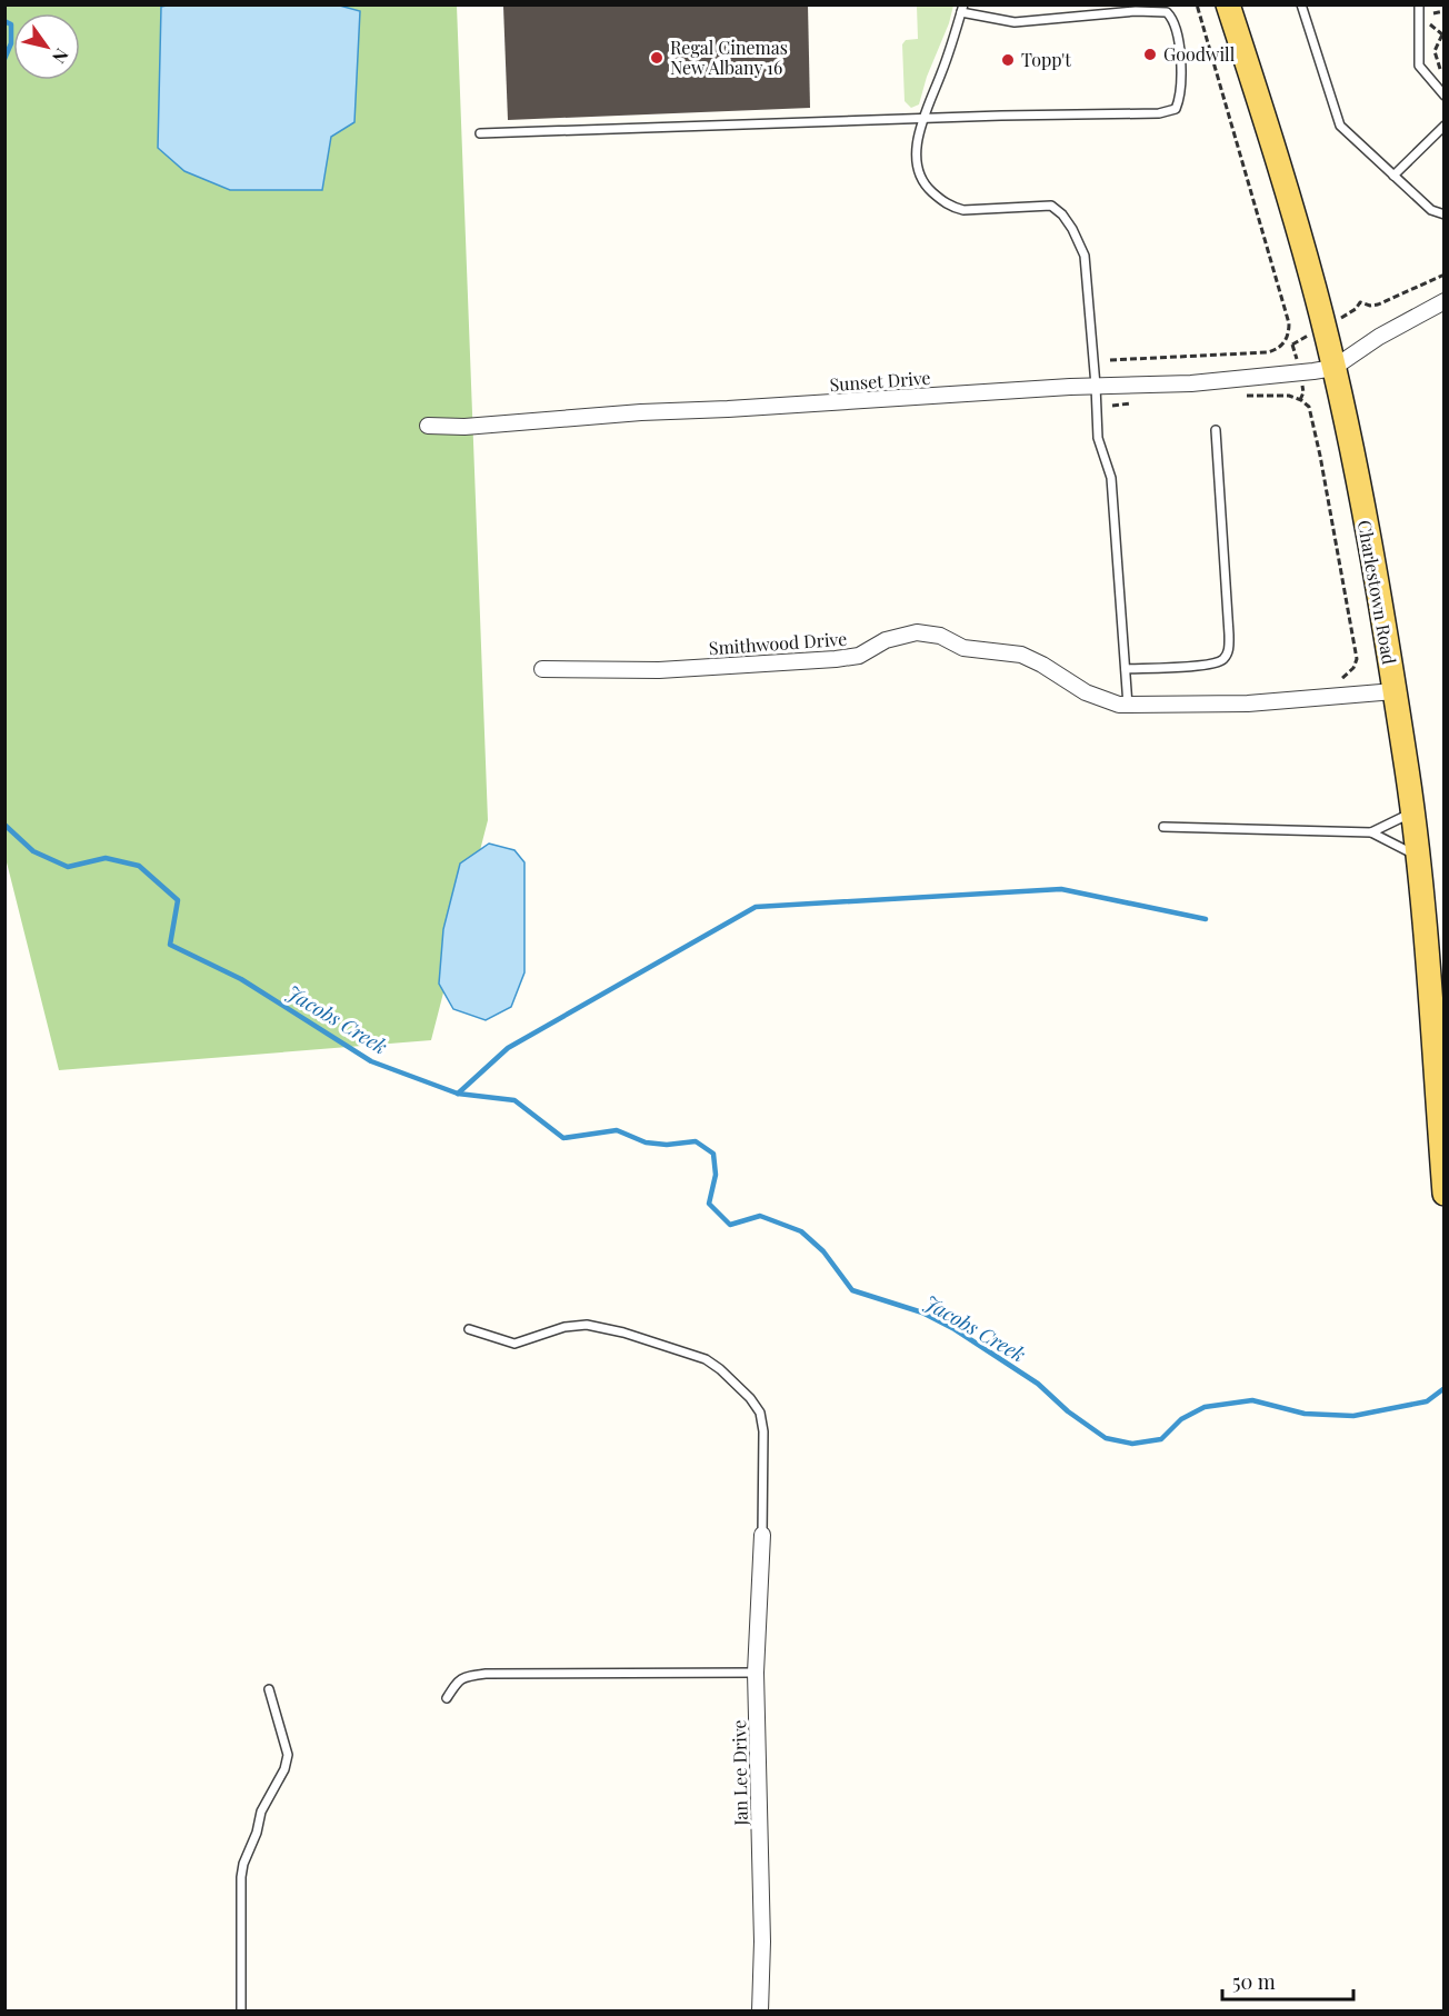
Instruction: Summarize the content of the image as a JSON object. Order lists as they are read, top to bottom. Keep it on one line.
{"streets":{"main road":["Charlestown Road"],"street":["Sunset Drive","Smithwood Drive","Jan Lee Drive"]},"crossings":[["Sunset Drive","Charlestown Road"],["Charlestown Road","Smithwood Drive"]],"water":["Jacobs Creek"],"places":["Goodwill","Regal Cinemas New Albany 16","Topp't"],"scale_bar":"50 m","north":"bottom right"}
